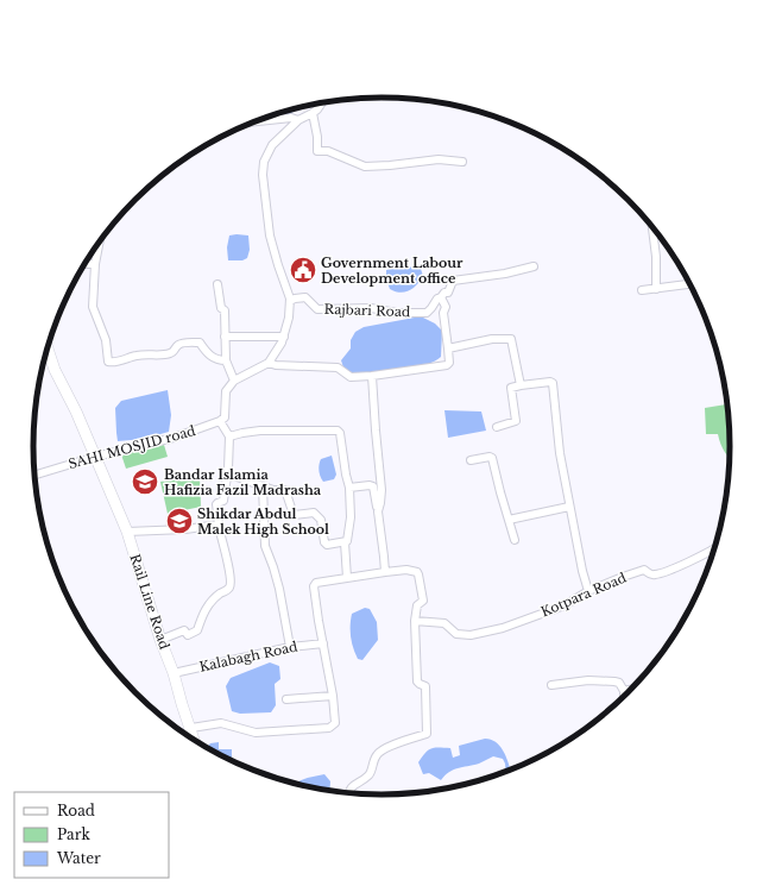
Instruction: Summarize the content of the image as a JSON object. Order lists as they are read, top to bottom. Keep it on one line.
{"streets":{"street":["Rajbari Road","SAHI MOSJID road","Kotpara Road","Rail Line Road","Kalabagh Road"]},"crossings":[["SAHI MOSJID road","Rail Line Road"],["Rail Line Road","Kalabagh Road"]],"places":{"public building":["Government Labour Development office"],"school or university":["Bandar Islamia Hafizia Fazil Madrasha","Shikdar Abdul Malek High School"]},"legend":["Road","Park","Water"]}
